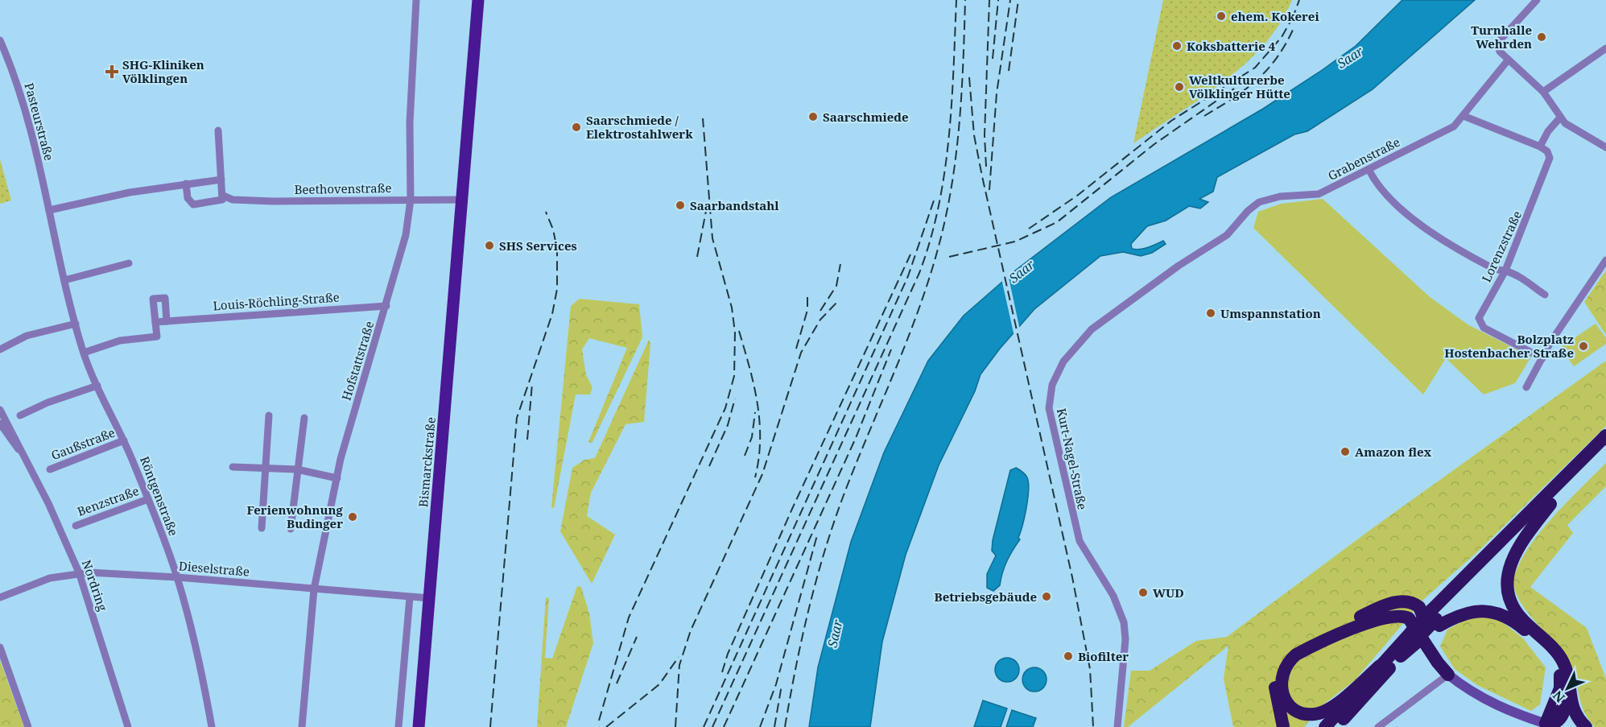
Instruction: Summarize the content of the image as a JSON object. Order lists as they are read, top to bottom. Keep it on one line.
{"streets":{"main road":["Bismarckstraße"],"street":["Pasteurstraße","Grabenstraße","Beethovenstraße","Lorenzstraße","Louis-Röchling-Straße","Hofstattstraße","Gaußstraße","Kurt-Nagel-Straße","Röntgenstraße","Benzstraße","Dieselstraße","Nordring"]},"crossings":[["Pasteurstraße","Röntgenstraße"],["Grabenstraße","Kurt-Nagel-Straße"],["Beethovenstraße","Hofstattstraße"],["Beethovenstraße","Bismarckstraße"],["Louis-Röchling-Straße","Hofstattstraße"],["Hofstattstraße","Dieselstraße"],["Gaußstraße","Röntgenstraße"],["Bismarckstraße","Dieselstraße"],["Röntgenstraße","Benzstraße"],["Röntgenstraße","Dieselstraße"],["Dieselstraße","Nordring"]],"water":["Saar"],"places":{"other":["ehem. Kokerei","Turnhalle Wehrden","Koksbatterie 4","Weltkulturerbe Völklinger Hütte","Saarschmiede","Saarschmiede / Elektrostahlwerk","Saarbandstahl","SHS Services","Umspannstation","Bolzplatz Hostenbacher Straße","Amazon flex","Ferienwohnung Budinger","WUD","Betriebsgebäude","Biofilter"],"health":["SHG-Kliniken Völklingen"]},"north":"bottom left"}
